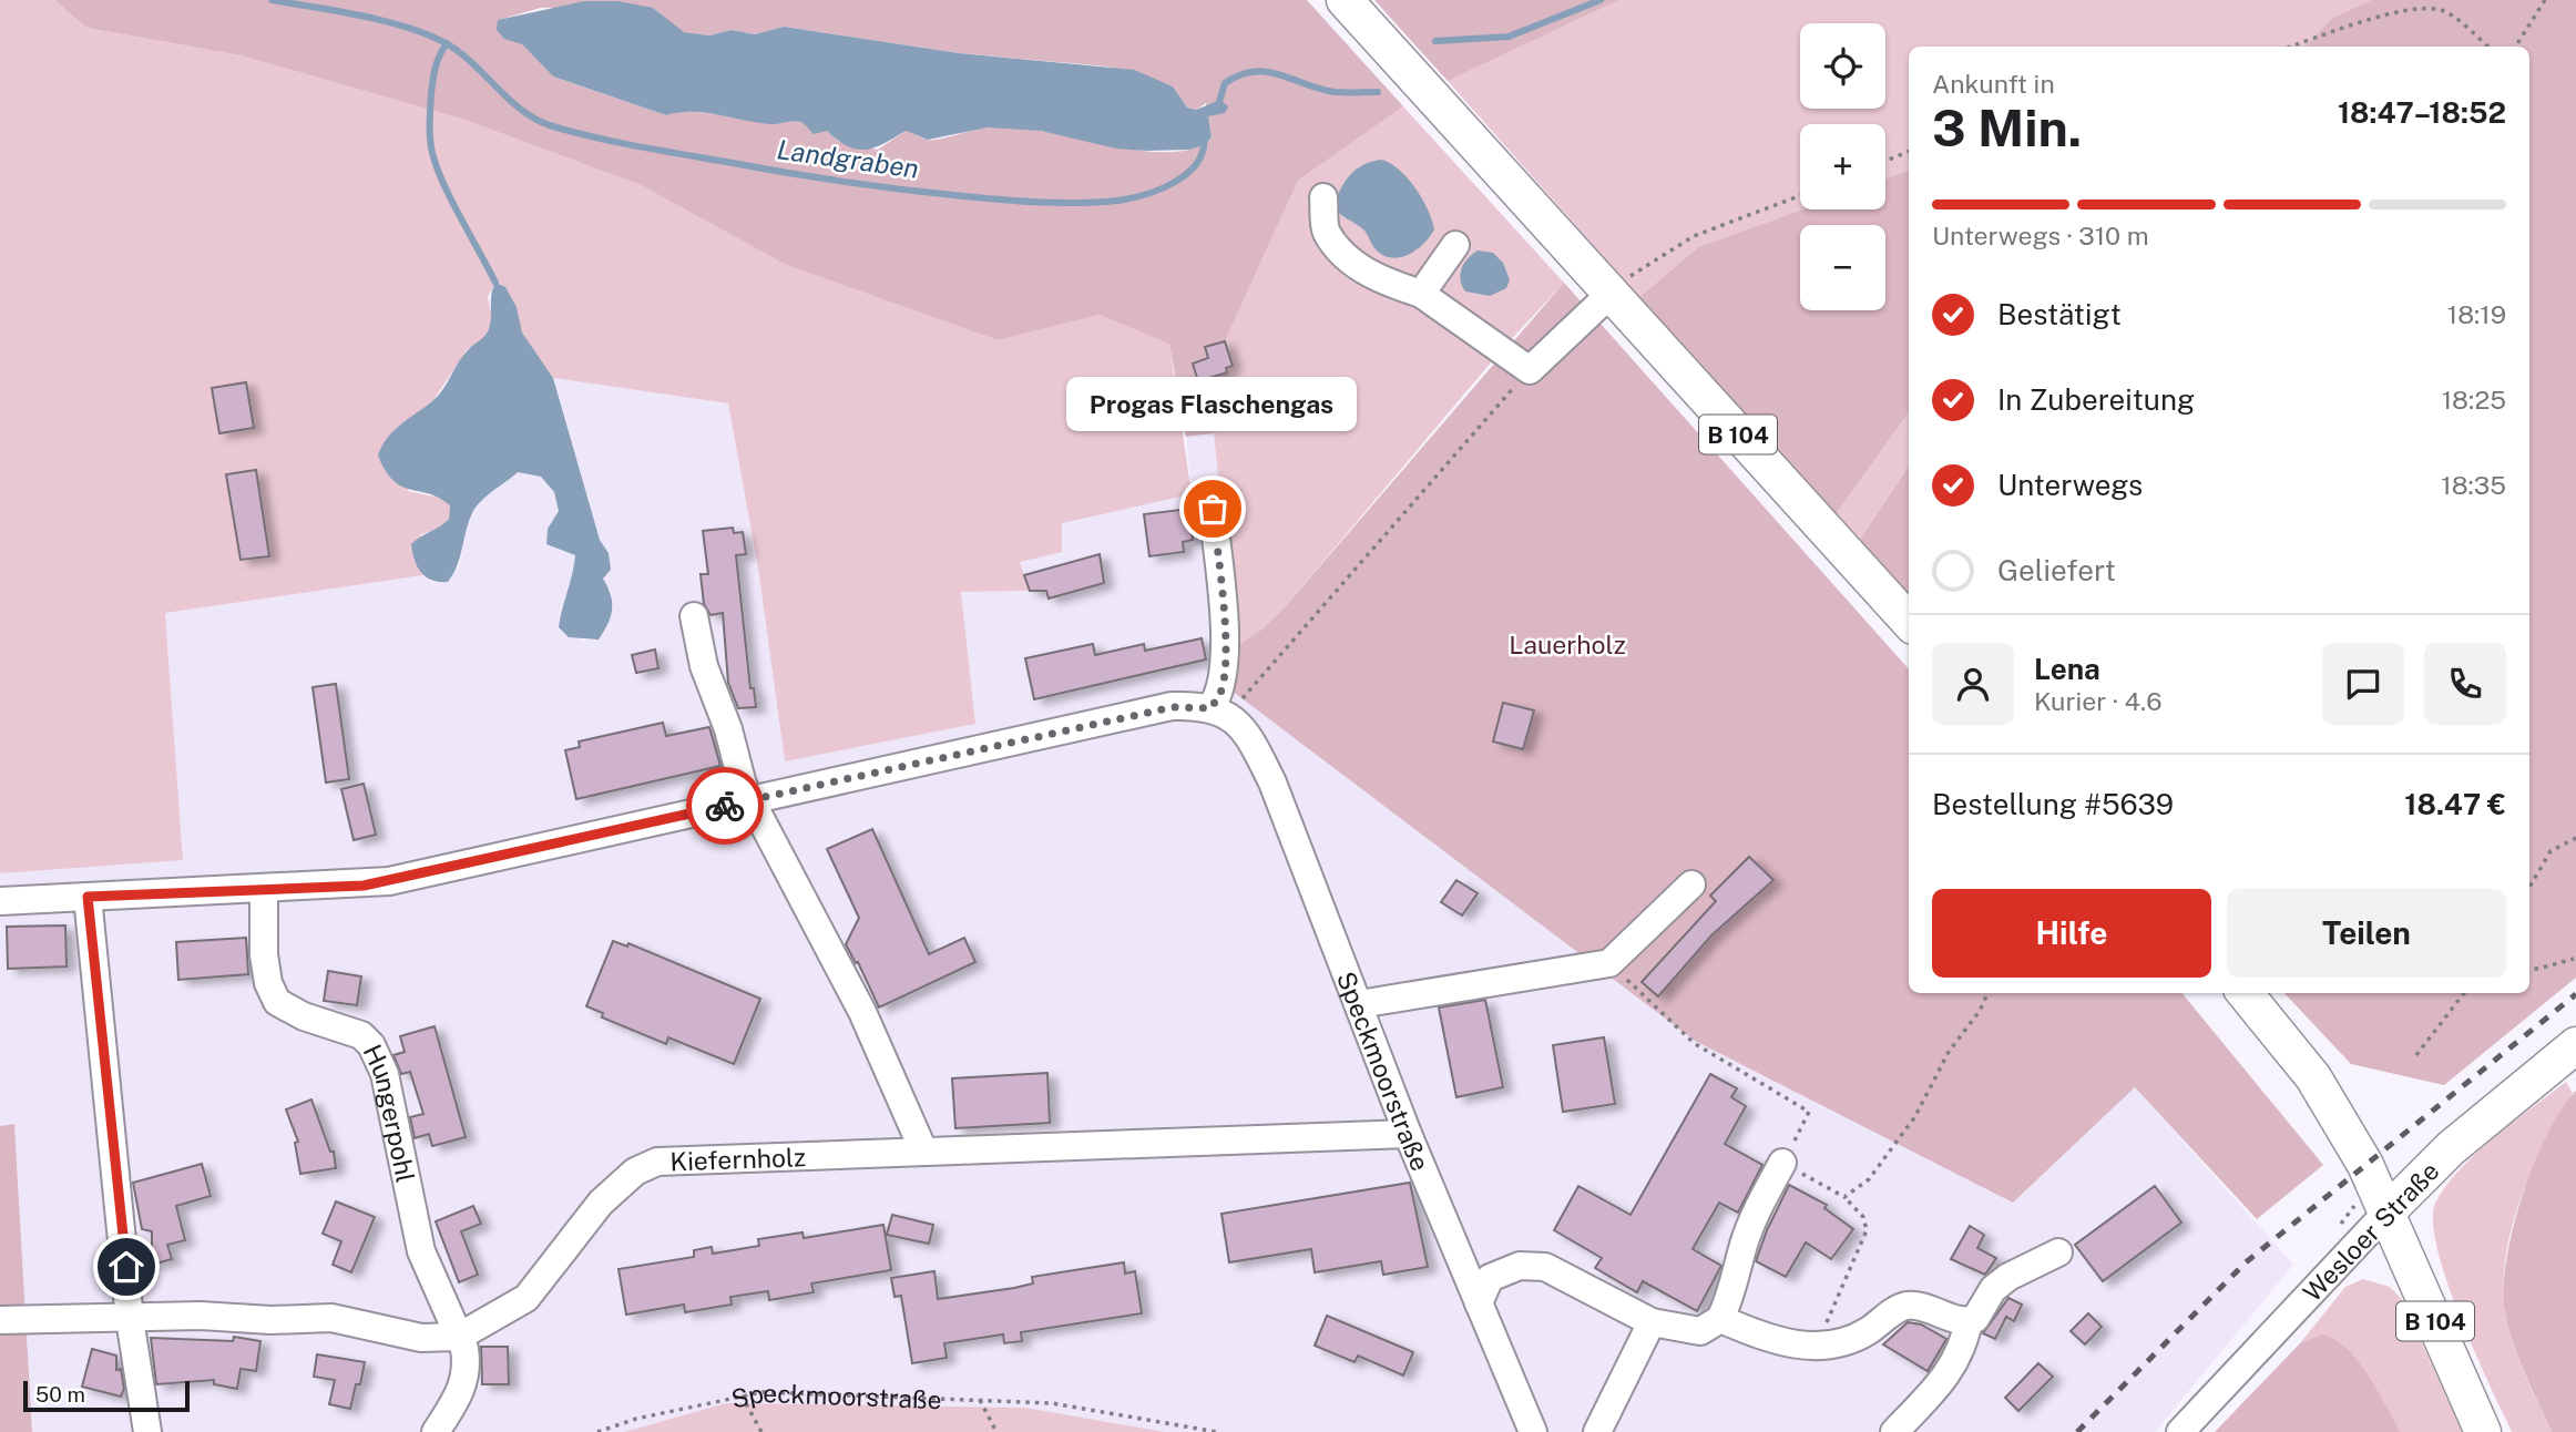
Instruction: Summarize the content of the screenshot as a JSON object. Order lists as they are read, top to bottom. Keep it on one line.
{"streets":{"main road":["B 104","Wesloer Straße"],"street":["Speckmoorstraße","Hungerpohl","Kiefernholz"]},"crossings":[["B 104","Wesloer Straße"],["Speckmoorstraße","Kiefernholz"],["Hungerpohl","Kiefernholz"]],"water":["Landgraben"],"parks":["Lauerholz"],"places":["Progas Flaschengas"],"scale_bar":"50 m","page":{"map_buttons":["+","−"],"heading":["3 Min.","Ankunft in","18:47–18:52"],"panel":["Lena","Kurier · 4.6","Bestellung #5639","18.47 €"],"bar":"Unterwegs · 310 m","list":[["Bestätigt","18:19"],["In Zubereitung","18:25"],["Unterwegs","18:35"],"Geliefert"],"bubble":"Progas Flaschengas","buttons":["Hilfe","Teilen"],"scale":"50 m"}}
